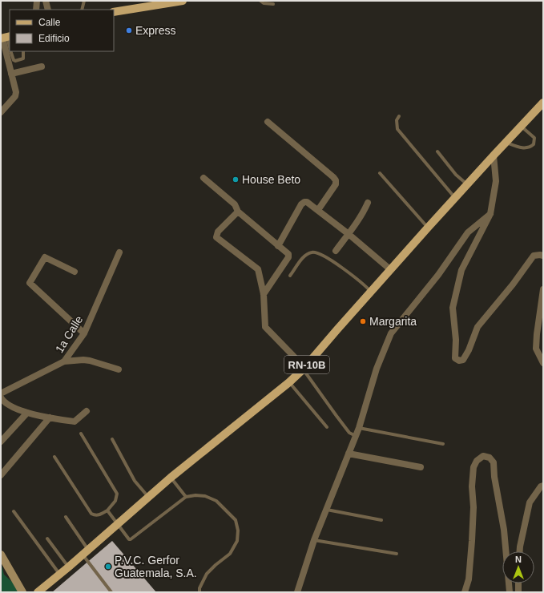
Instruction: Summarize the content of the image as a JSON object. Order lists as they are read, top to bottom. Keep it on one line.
{"streets":{"main road":["RN-10B"],"street":["1a Calle"]},"places":["Express","House Beto","Margarita","P.V.C. Gerfor Guatemala, S.A."],"legend":["Calle","Edificio"],"north":"top"}
